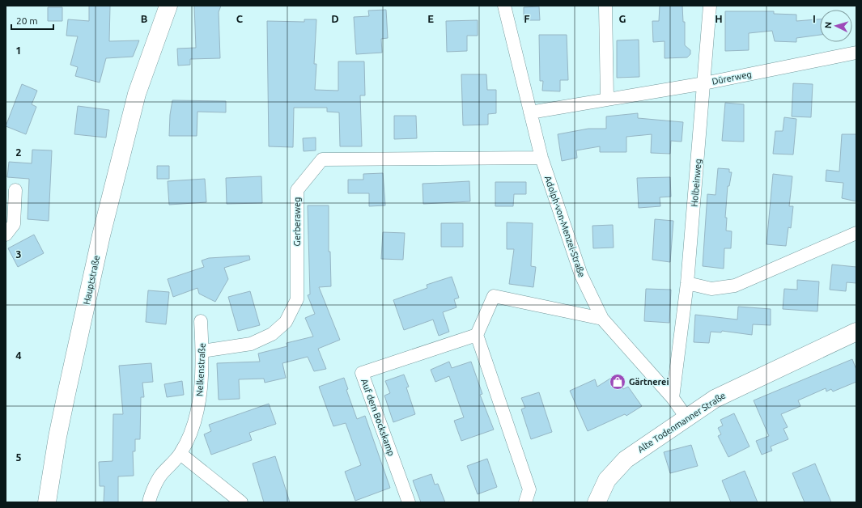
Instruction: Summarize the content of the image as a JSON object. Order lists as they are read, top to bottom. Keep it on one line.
{"streets":{"main road":["Hauptstraße","Alte Todenmanner Straße"],"street":["Dürerweg","Holbeinweg","Gerberaweg","Adolph-von-Menzel-Straße","Nelkenstraße","Auf dem Bockskamp"]},"crossings":[["Dürerweg","Holbeinweg"],["Dürerweg","Adolph-von-Menzel-Straße"],["Holbeinweg","Adolph-von-Menzel-Straße"],["Gerberaweg","Adolph-von-Menzel-Straße"],["Gerberaweg","Nelkenstraße"],["Adolph-von-Menzel-Straße","Alte Todenmanner Straße"]],"places":{"shop":["Gärtnerei"]},"scale_bar":"20 m","north":"left","grid":{"columns":["B","C","D","E","F","G","H","I"],"rows":["1","2","3","4","5"]}}
